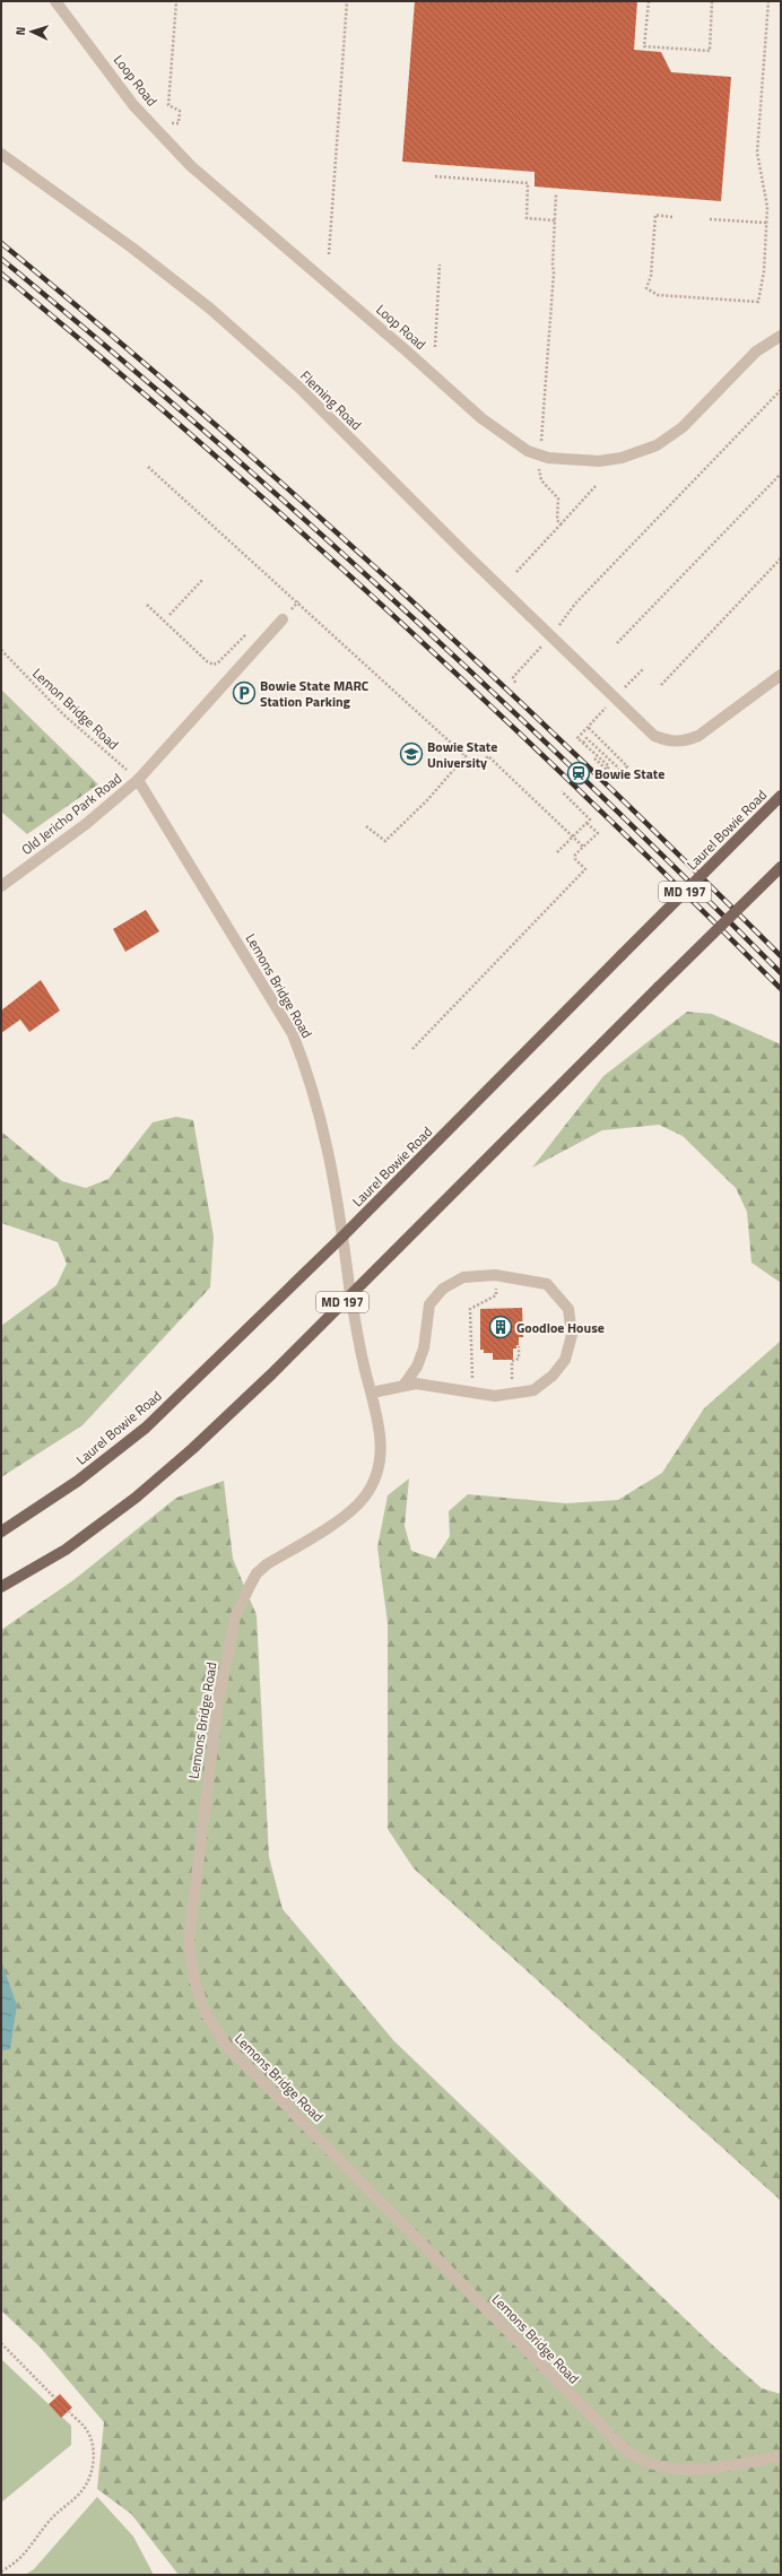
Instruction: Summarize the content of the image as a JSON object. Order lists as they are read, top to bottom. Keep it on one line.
{"streets":{"main road":["Laurel Bowie Road","MD 197"],"street":["Loop Road","Fleming Road","Old Jericho Park Road","Lemons Bridge Road"],"path":["Lemon Bridge Road"]},"crossings":[["Lemon Bridge Road","Old Jericho Park Road"],["Lemon Bridge Road","Lemons Bridge Road"],["Old Jericho Park Road","Lemons Bridge Road"],["Laurel Bowie Road","Lemons Bridge Road"],["MD 197","Lemons Bridge Road"]],"places":{"parking":["Bowie State MARC Station Parking"],"school or university":["Bowie State University"],"station":["Bowie State"],"building":["Goodloe House"]},"north":"left"}
